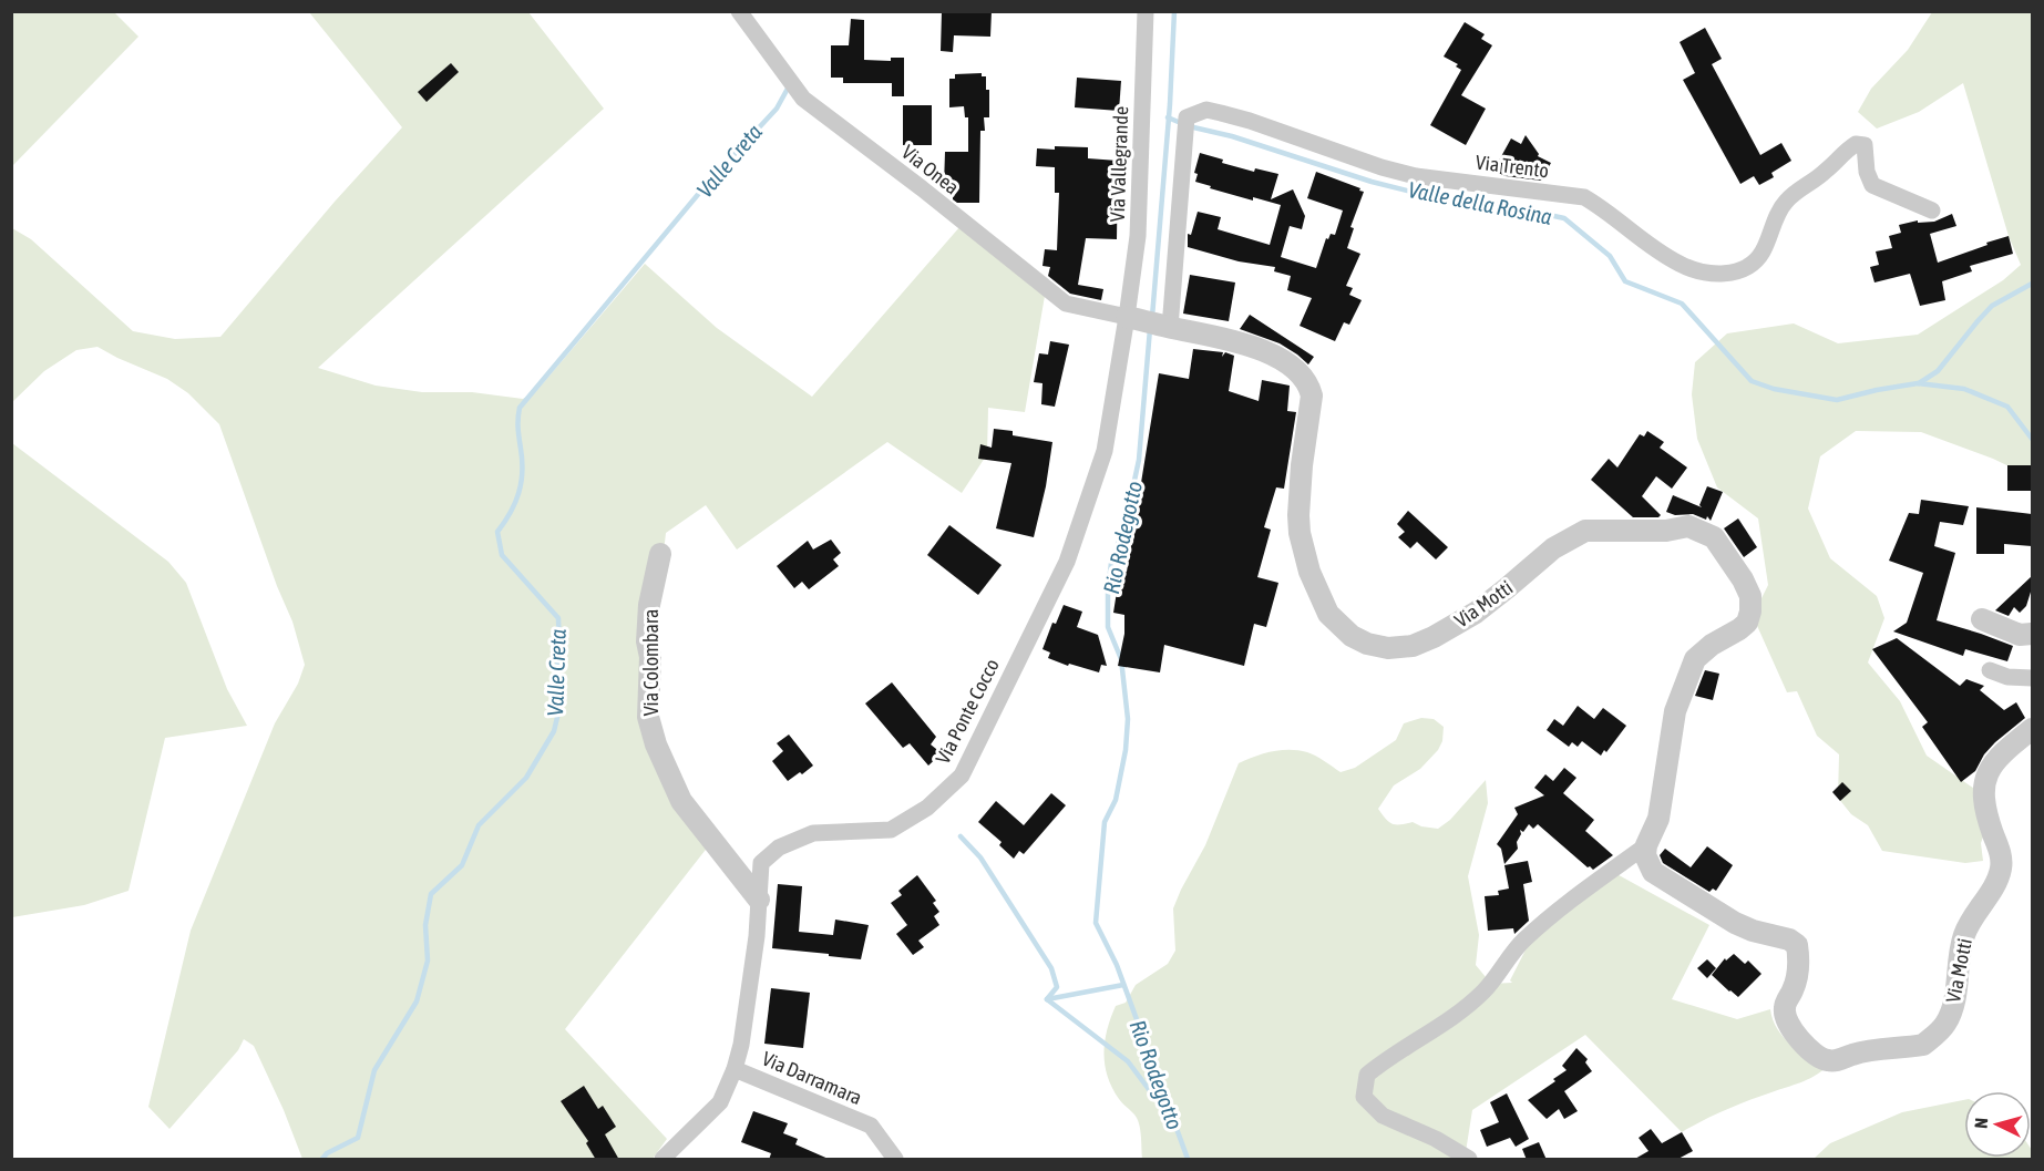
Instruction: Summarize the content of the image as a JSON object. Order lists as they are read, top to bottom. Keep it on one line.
{"streets":{"street":["Via Vallegrande","Via Trento","Via Onea","Via Motti","Via Colombara","Via Ponte Cocco","Via Darramara"]},"crossings":[["Via Vallegrande","Via Onea"],["Via Vallegrande","Via Motti"],["Via Vallegrande","Via Ponte Cocco"],["Via Trento","Via Motti"],["Via Onea","Via Motti"],["Via Onea","Via Ponte Cocco"],["Via Motti","Via Ponte Cocco"],["Via Colombara","Via Ponte Cocco"],["Via Ponte Cocco","Via Darramara"]],"water":["Valle Creta","Valle della Rosina","Rio Rodegotto"],"north":"left"}
